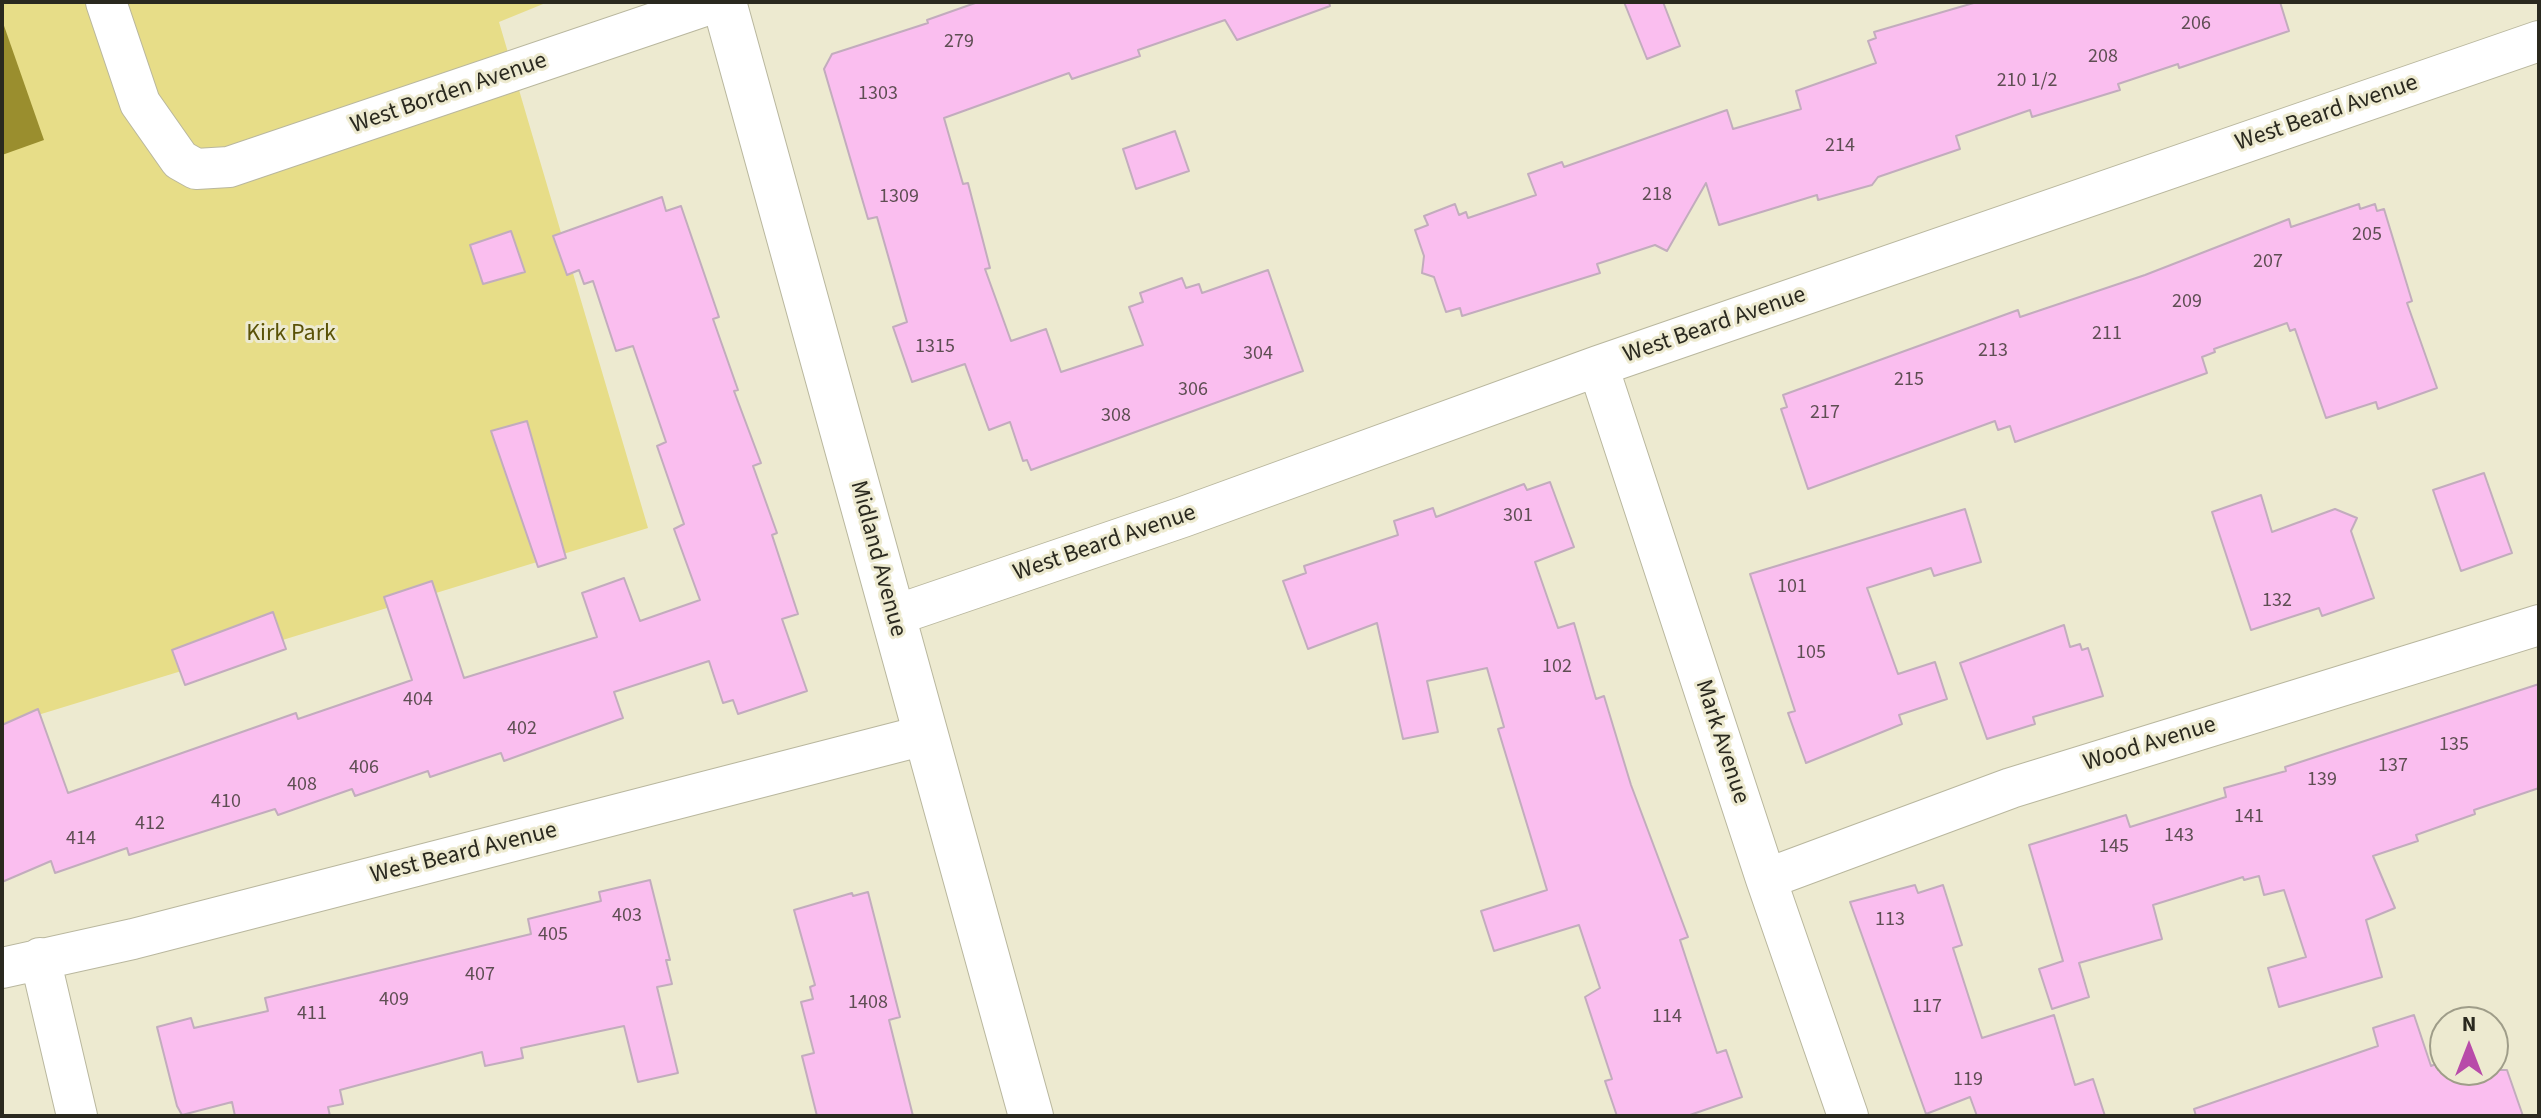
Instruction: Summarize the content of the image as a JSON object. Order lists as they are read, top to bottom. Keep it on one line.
{"streets":{"street":["West Borden Avenue","West Beard Avenue","Midland Avenue","Mark Avenue","Wood Avenue"]},"crossings":[["West Beard Avenue","Midland Avenue"],["West Beard Avenue","Mark Avenue"],["Mark Avenue","Wood Avenue"]],"parks":["Kirk Park"],"house_numbers":["206","279","208","210 1/2","1303","214","218","1309","205","207","209","211","1315","213","304","215","306","217","308","301","101","132","105","102","404","402","135","137","406","139","408","410","141","412","143","414","145","403","113","405","407","409","1408","117","411","114","119"],"north":"top"}
